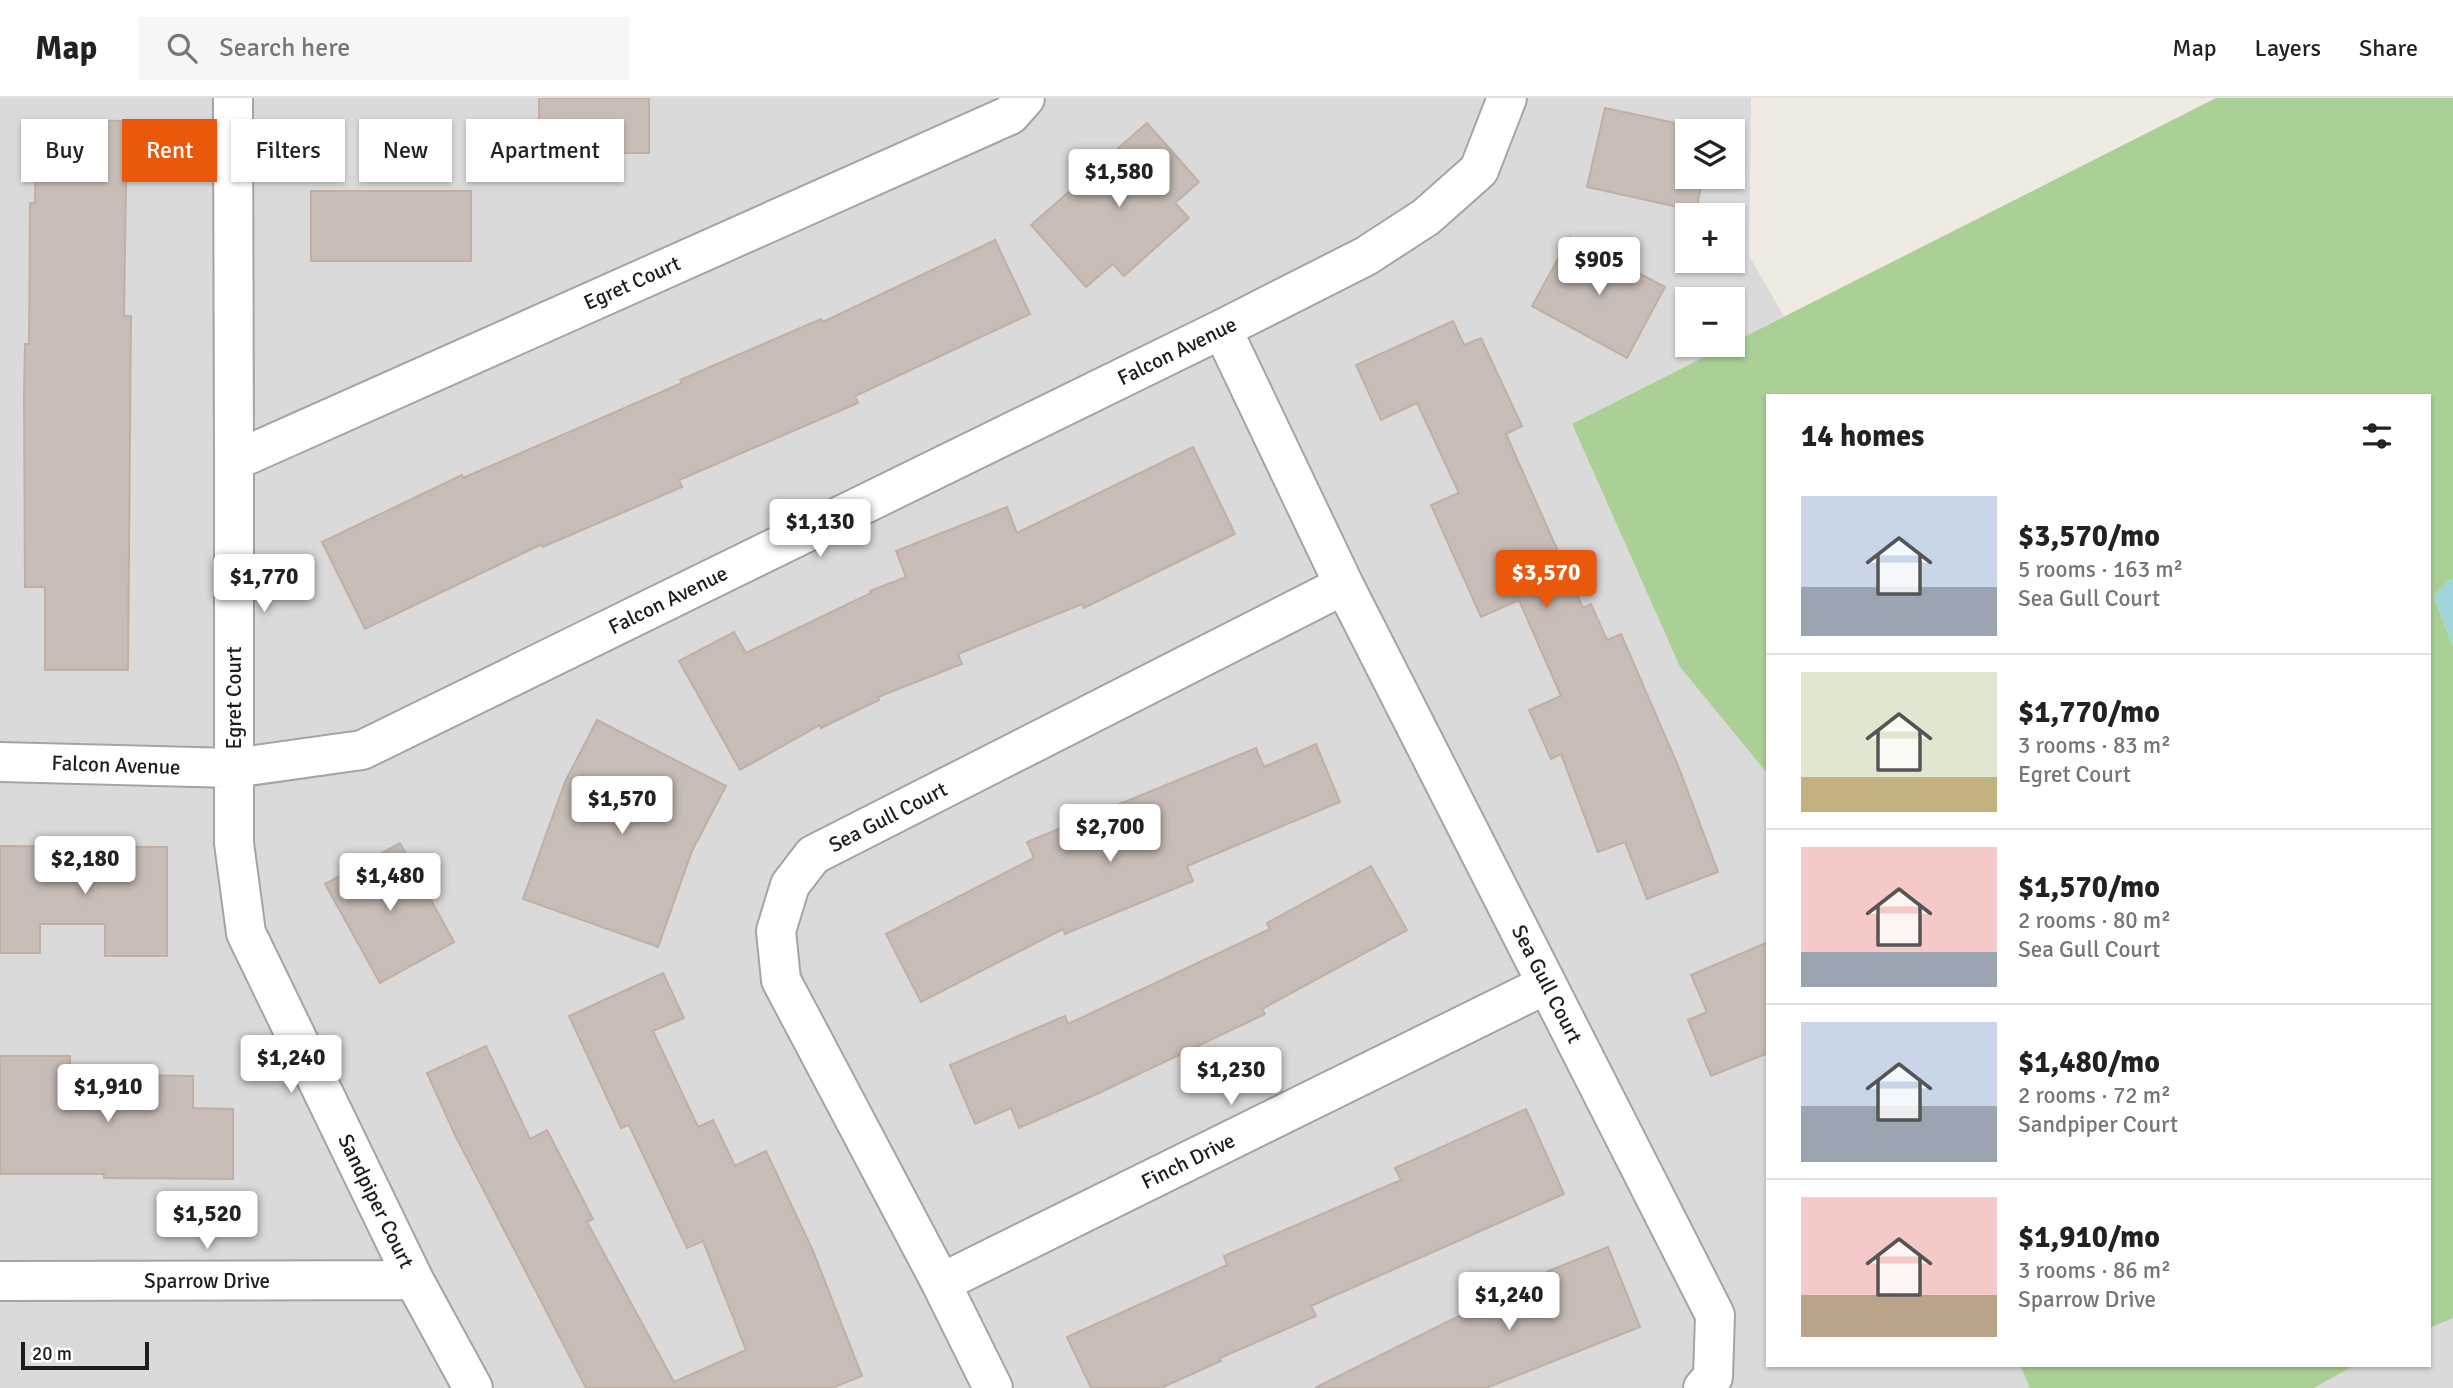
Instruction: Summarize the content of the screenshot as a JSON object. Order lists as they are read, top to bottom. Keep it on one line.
{"streets":{"street":["Egret Court","Falcon Avenue","Sea Gull Court","Finch Drive","Sandpiper Court","Sparrow Drive"]},"crossings":[["Egret Court","Falcon Avenue"],["Egret Court","Sandpiper Court"],["Falcon Avenue","Sea Gull Court"],["Falcon Avenue","Sandpiper Court"],["Sea Gull Court","Finch Drive"],["Sandpiper Court","Sparrow Drive"]],"scale_bar":"20 m","page":{"header":"Map","search":"Search here","nav":["Map","Layers","Share"],"map_buttons":["+","−"],"chip":["Buy","Rent","Filters","New","Apartment"],"price":["$1,580","$905","$1,130","$3,570","$1,770","$1,570","$2,700","$2,180","$1,480","$1,240","$1,230","$1,910","$1,520","$1,240"],"heading":"14 homes","list":[{"name":"$3,570/mo","note":"5 rooms · 163 m² · Sea Gull Court"},{"name":"$1,770/mo","note":"3 rooms · 83 m² · Egret Court"},{"name":"$1,570/mo","note":"2 rooms · 80 m² · Sea Gull Court"},{"name":"$1,480/mo","note":"2 rooms · 72 m² · Sandpiper Court"},{"name":"$1,910/mo","note":"3 rooms · 86 m² · Sparrow Drive"}],"scale":"20 m"}}
